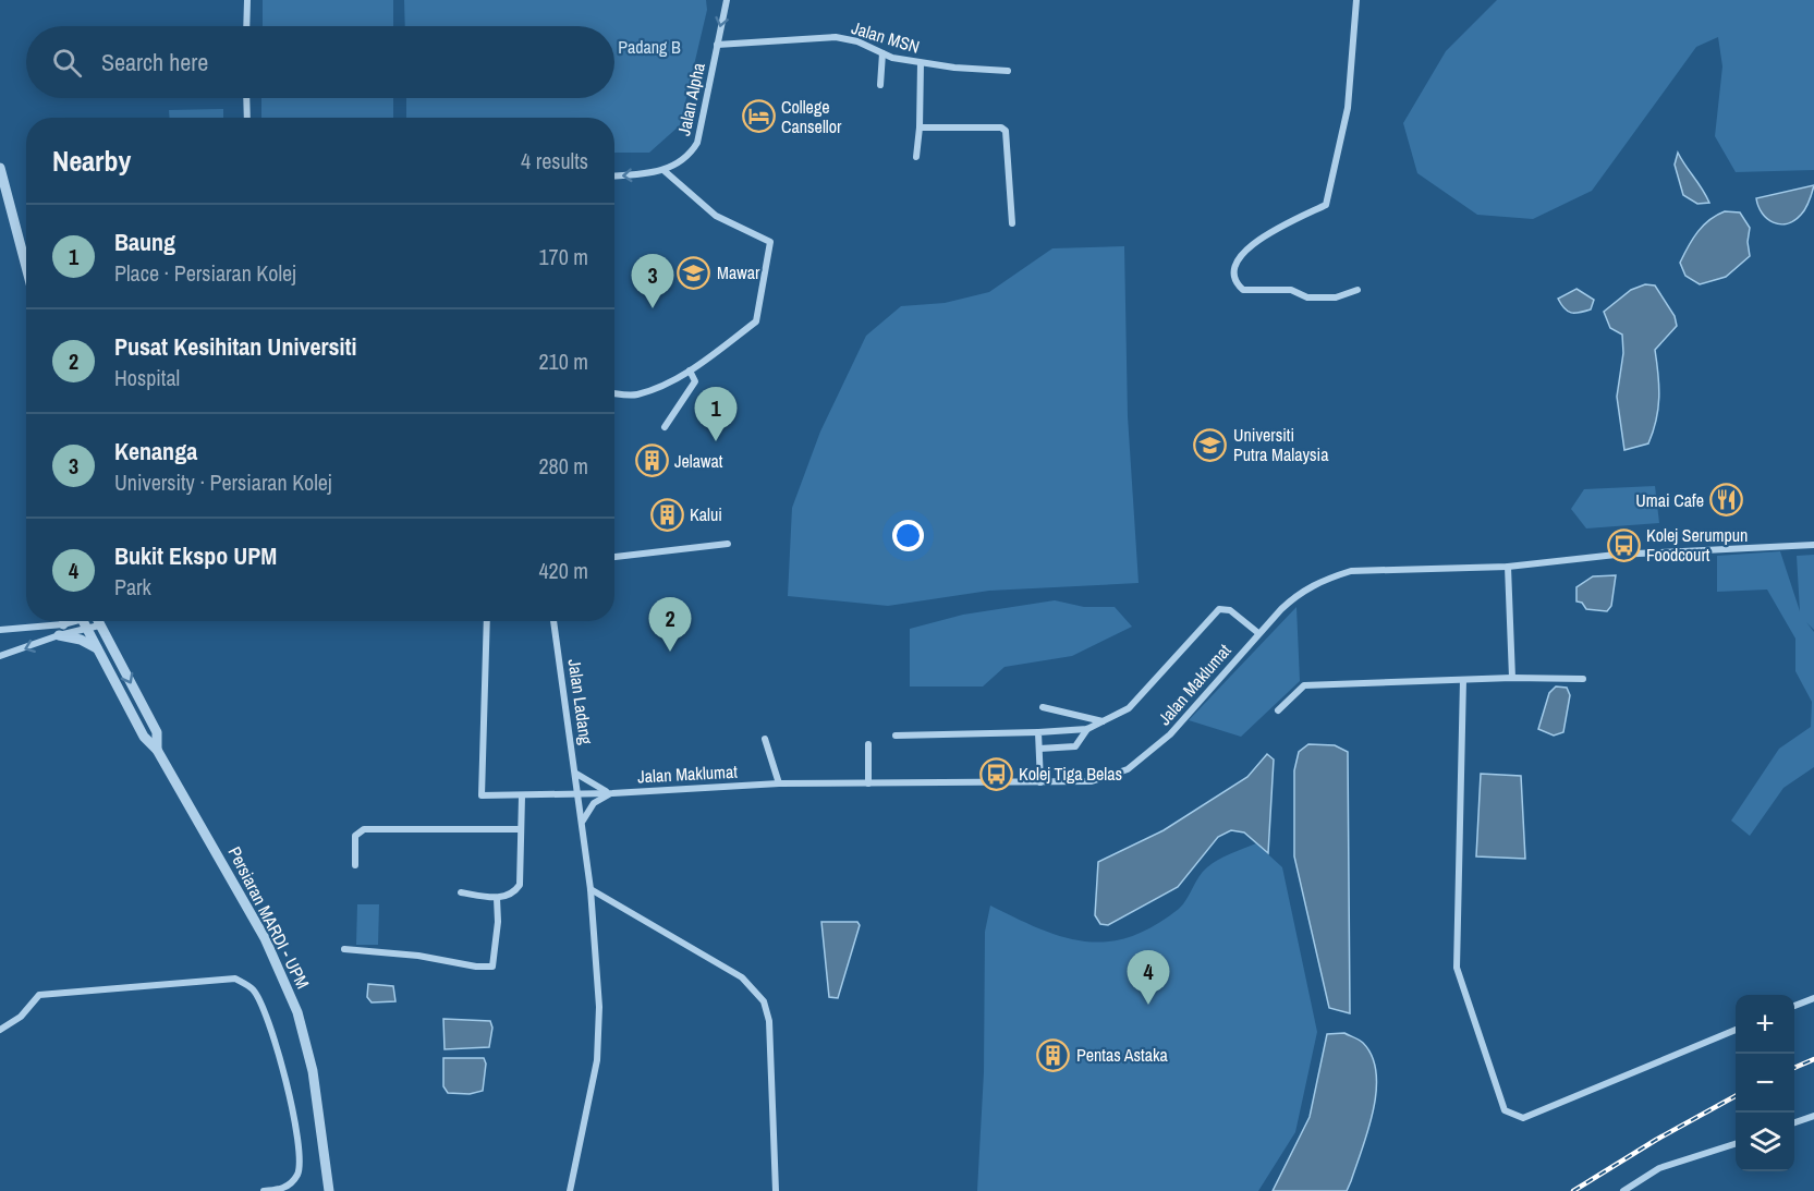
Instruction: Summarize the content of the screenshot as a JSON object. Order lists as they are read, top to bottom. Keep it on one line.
{"streets":{"street":["Jalan MSN","Jalan Alpha","Jalan Maklumat","Jalan Ladang","Persiaran MARDI - UPM"]},"crossings":[["Jalan MSN","Jalan Alpha"],["Jalan Maklumat","Jalan Ladang"]],"parks":["Padang B"],"places":{"hotel":["College Cansellor"],"school or university":["Mawar","Universiti Putra Malaysia"],"building":["Jelawat","Kalui","Pentas Astaka"],"restaurant":["Umai Cafe"],"bus stop":["Kolej Serumpun Foodcourt","Kolej Tiga Belas"]},"page":{"search":"Search here","heading":["Nearby","4 results"],"list":[{"mark":"1","name":"Baung","note":"Place · Persiaran Kolej","value":"170 m"},{"mark":"2","name":"Pusat Kesihitan Universiti","note":"Hospital","value":"210 m"},{"mark":"3","name":"Kenanga","note":"University · Persiaran Kolej","value":"280 m"},{"mark":"4","name":"Bukit Ekspo UPM","note":"Park","value":"420 m"}],"pins":["3","1","2","4"],"map_buttons":["+","−"]}}
